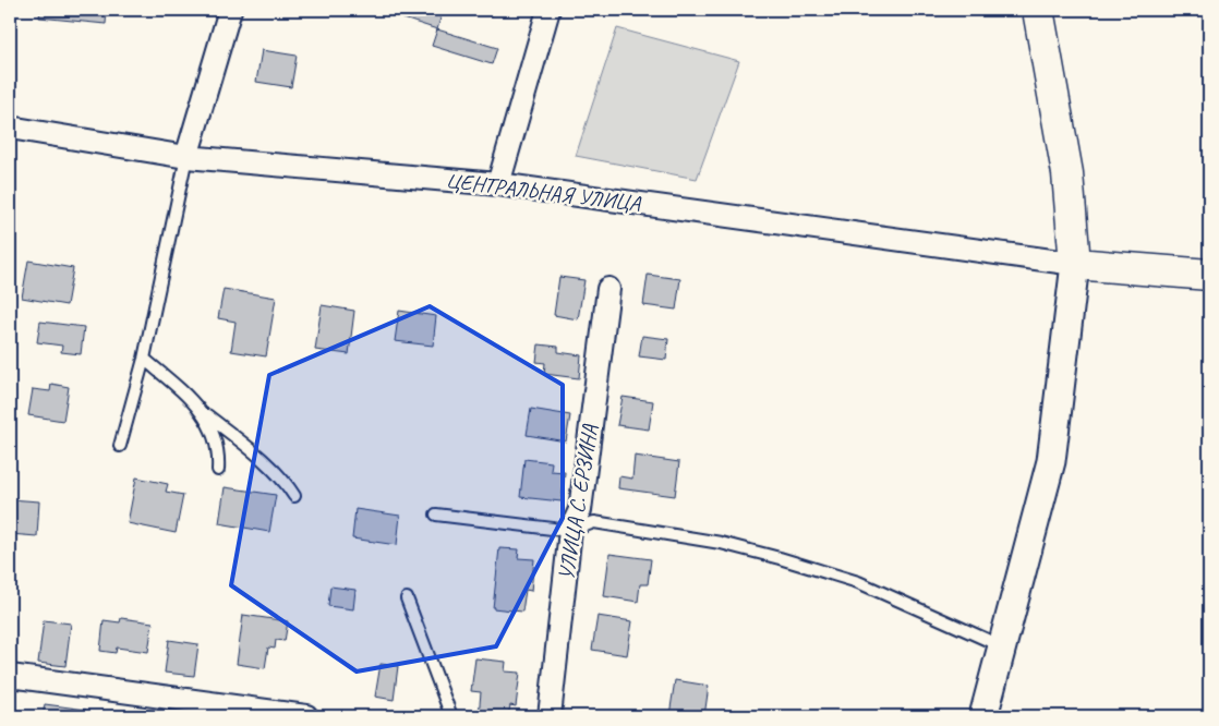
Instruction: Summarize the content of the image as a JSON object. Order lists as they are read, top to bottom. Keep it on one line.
{"streets":{"street":["ЦЕНТРАЛЬНАЯ УЛИЦА","УЛИЦА С. ЕРЗИНА"]}}
